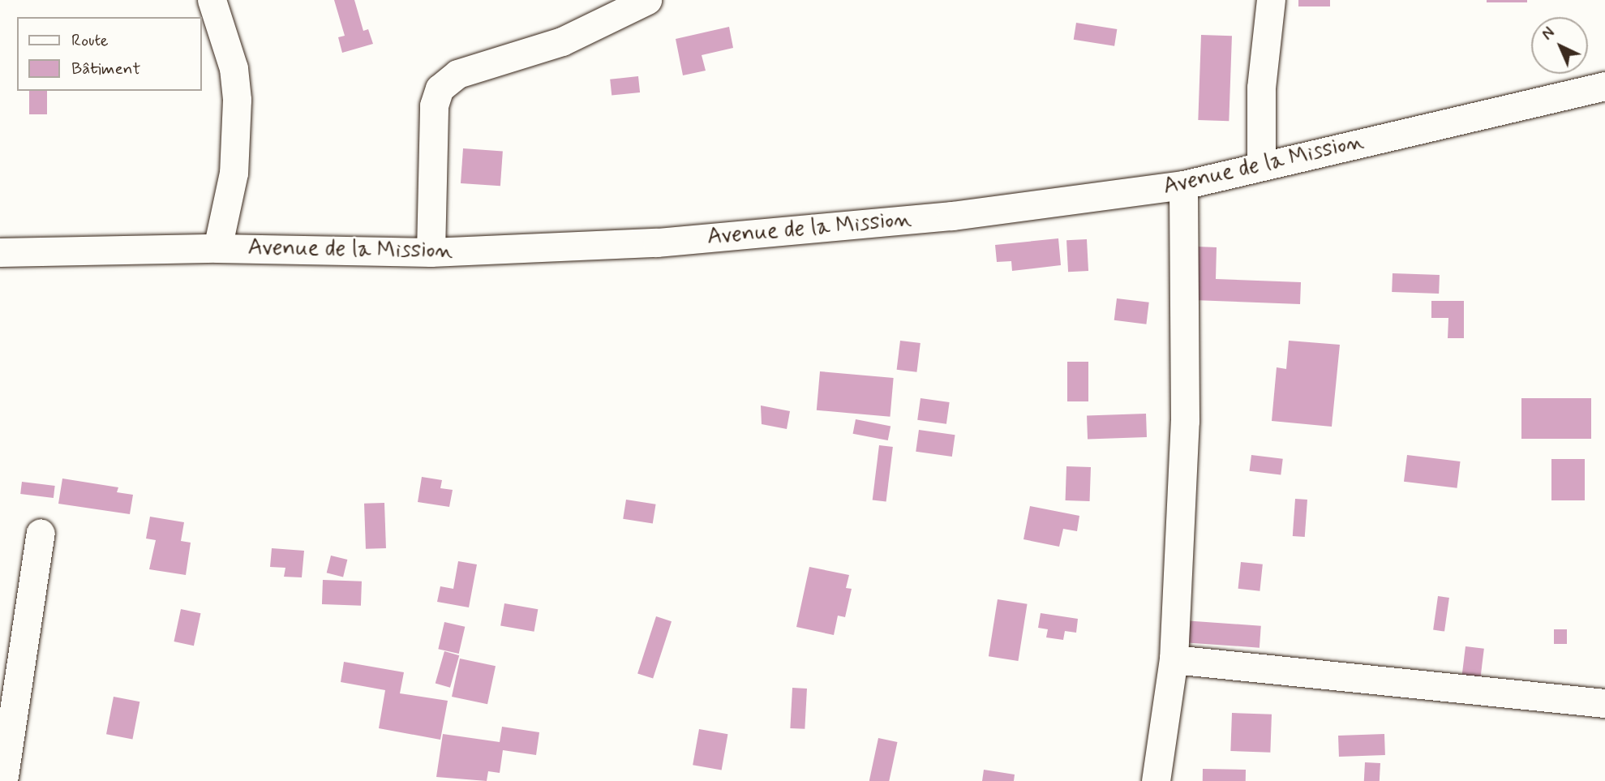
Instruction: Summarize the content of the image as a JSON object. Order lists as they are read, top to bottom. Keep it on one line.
{"streets":{"street":["Avenue de la Mission"]},"legend":["Route","Bâtiment"],"north":"top left"}
